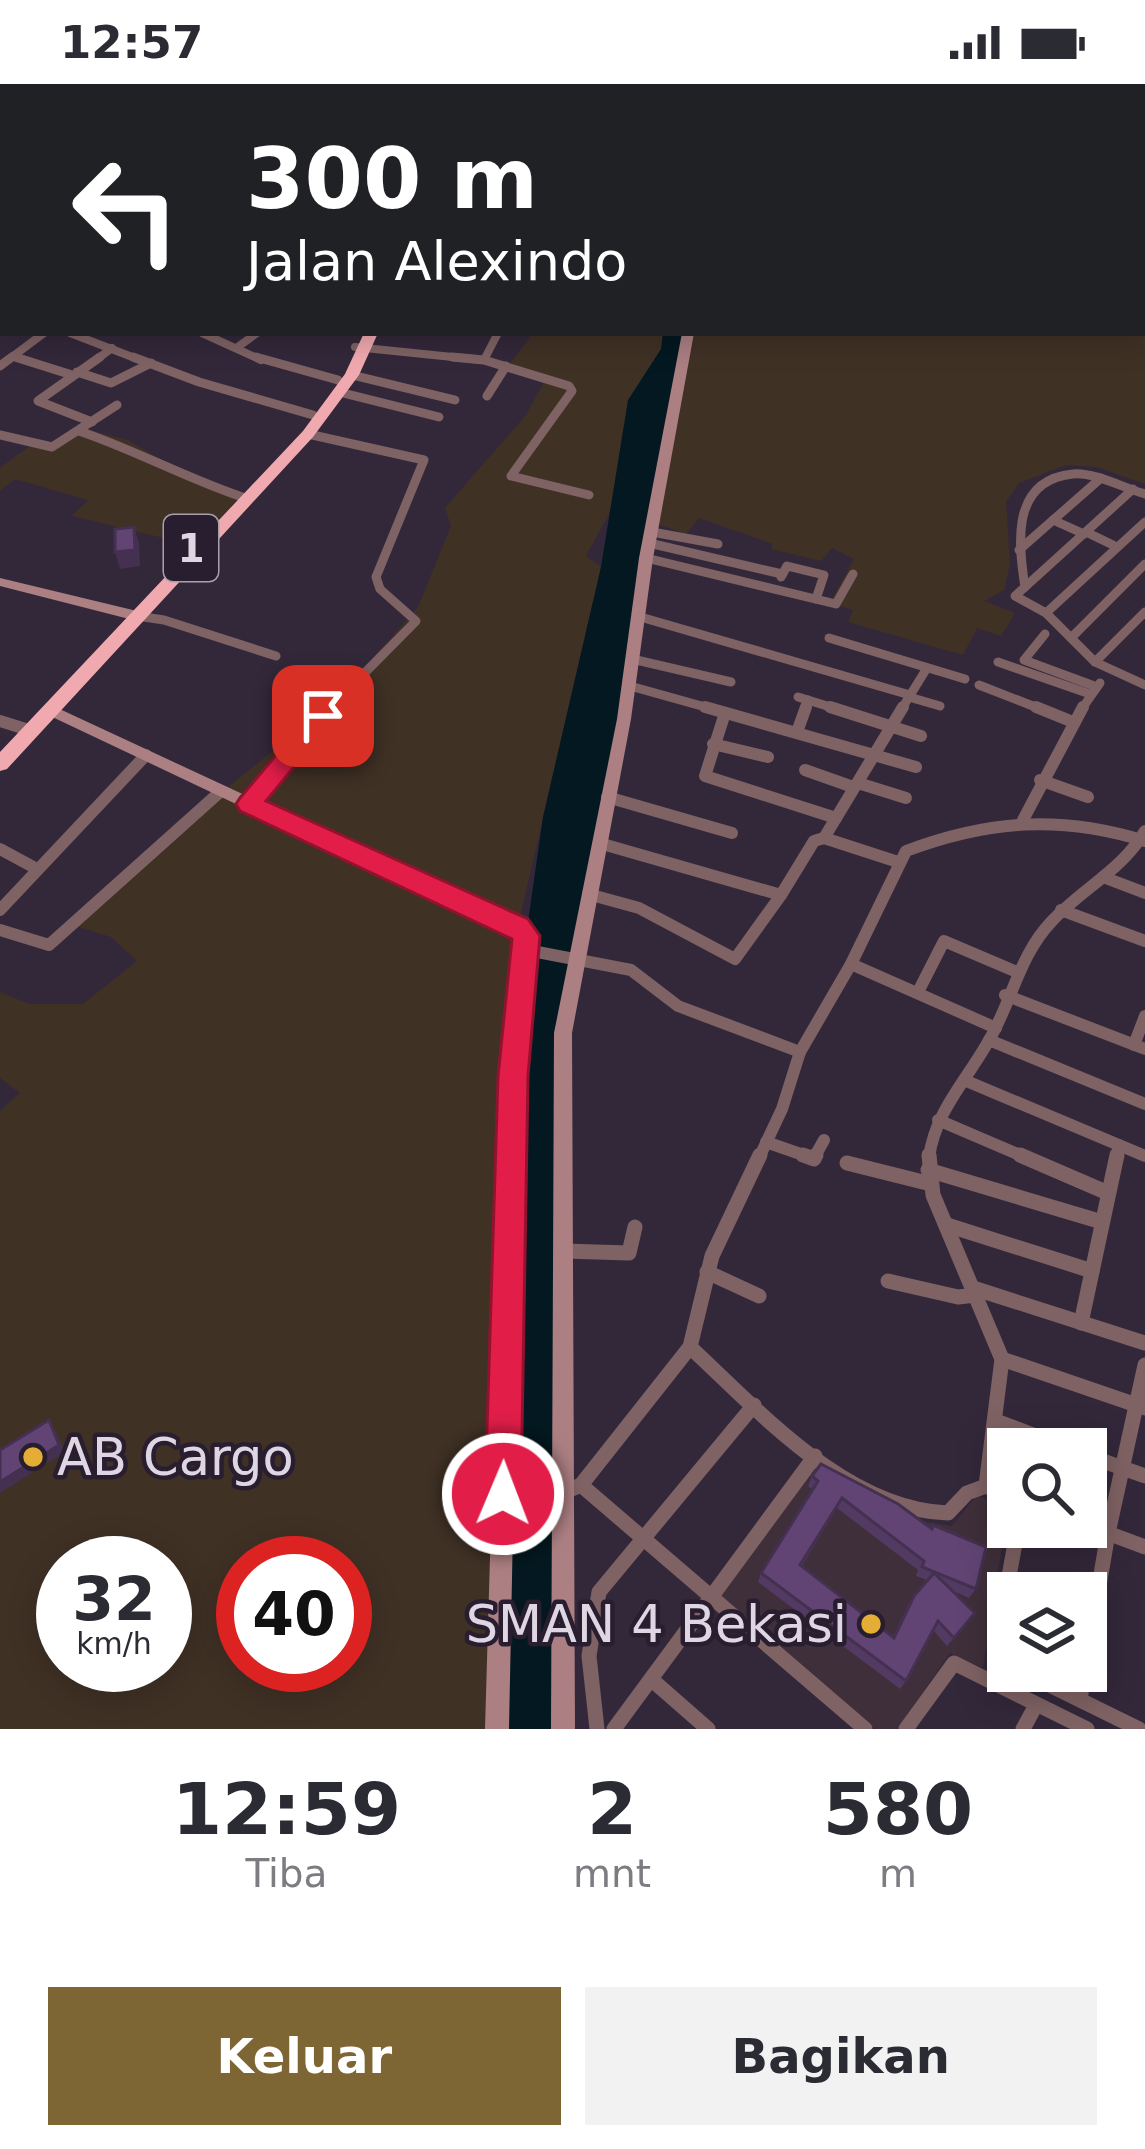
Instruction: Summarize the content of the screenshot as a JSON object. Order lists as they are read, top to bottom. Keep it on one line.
{"streets":{"highway":["1"]},"places":["AB Cargo","SMAN 4 Bekasi"],"page":{"status":"12:57","turn":["300 m","Jalan Alexindo"],"speed":"32 km/h","limit":"40","eta":["12:59","Tiba","2","mnt","580","m"],"buttons":["Keluar","Bagikan"]}}
